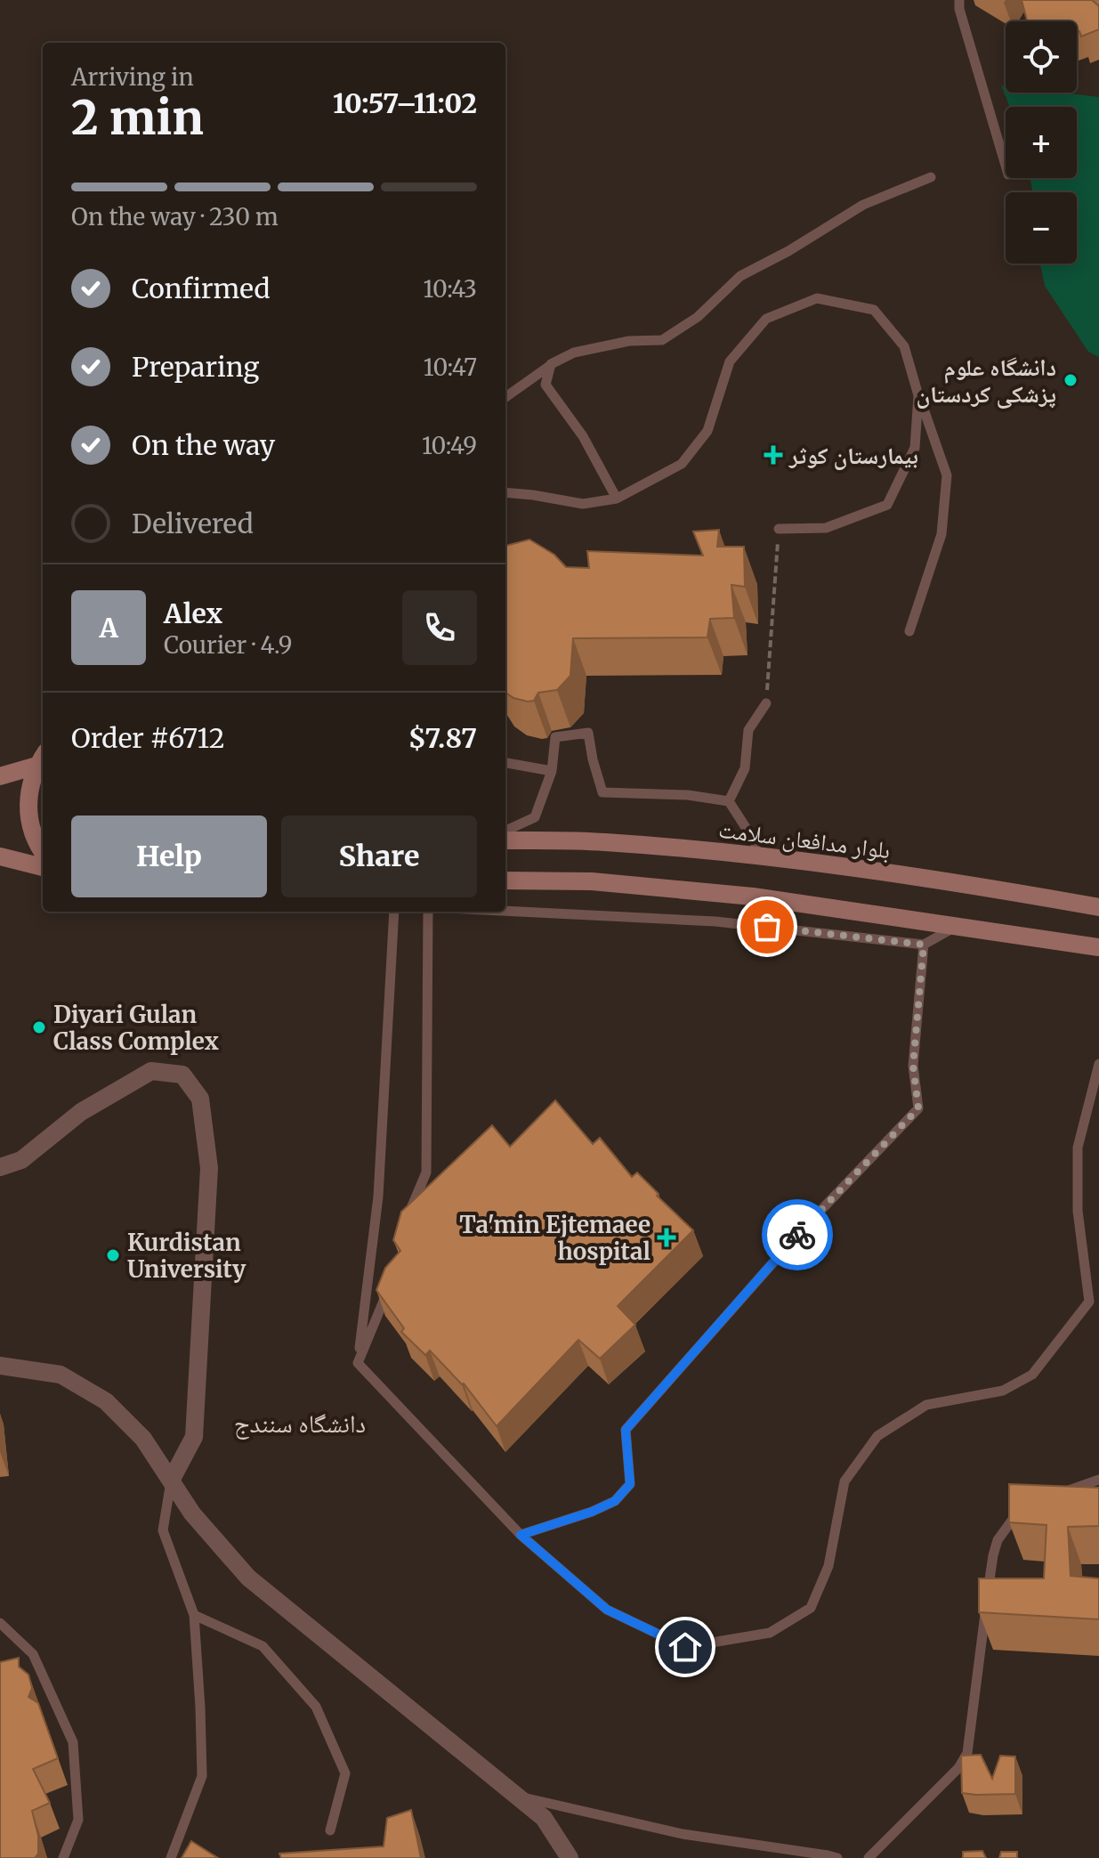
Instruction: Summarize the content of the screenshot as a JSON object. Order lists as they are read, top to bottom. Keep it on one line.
{"streets":{"main road":["بلوار مدافعان سلامت"]},"districts":["دانشگاه سنندج"],"places":{"other":["دانشگاه علوم پزشکی کردستان","Diyari Gulan Class Complex","Kurdistan University"],"health":["بیمارستان کوثر","Ta'min Ejtemaee hospital"]},"page":{"map_buttons":["+","−"],"heading":["2 min","Arriving in","10:57–11:02"],"panel":["Alex","Courier · 4.9","Order #6712","$7.87"],"bar":"On the way · 230 m","list":[["Confirmed","10:43"],["Preparing","10:47"],["On the way","10:49"],"Delivered"],"round":"A","buttons":["Help","Share"]}}
